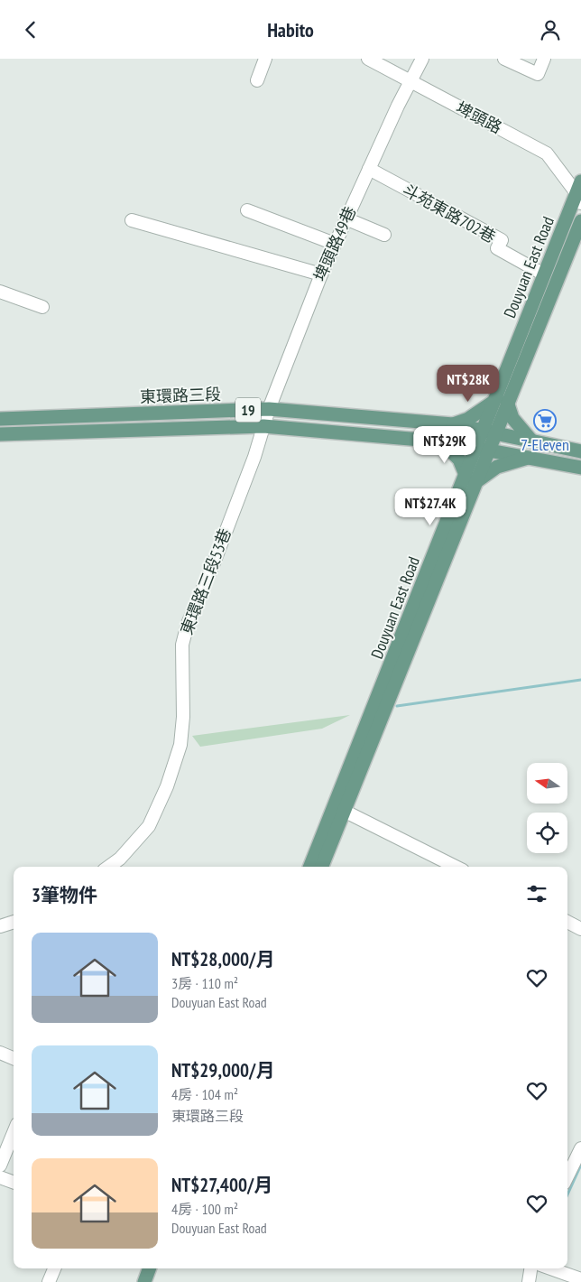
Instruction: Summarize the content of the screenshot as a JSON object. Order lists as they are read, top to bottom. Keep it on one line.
{"streets":{"main road":["Douyuan East Road","東環路三段","19"],"street":["埤頭路","斗苑東路702巷","埤頭路49巷","東環路三段53巷"]},"crossings":[["埤頭路","埤頭路49巷"],["埤頭路","Douyuan East Road"],["斗苑東路702巷","埤頭路49巷"],["斗苑東路702巷","Douyuan East Road"],["埤頭路49巷","東環路三段"],["埤頭路49巷","東環路三段53巷"],["Douyuan East Road","東環路三段"],["Douyuan East Road","19"],["東環路三段","19"],["東環路三段","東環路三段53巷"]],"places":{"supermarket":["7-Eleven"]},"north":"left","page":{"header":"Habito","price":["NT$28K","NT$29K","NT$27.4K"],"heading":"3筆物件","list":[{"name":"NT$28,000/月","note":"3房 · 110 m² · Douyuan East Road"},{"name":"NT$29,000/月","note":"4房 · 104 m² · 東環路三段"},{"name":"NT$27,400/月","note":"4房 · 100 m² · Douyuan East Road"}]}}
